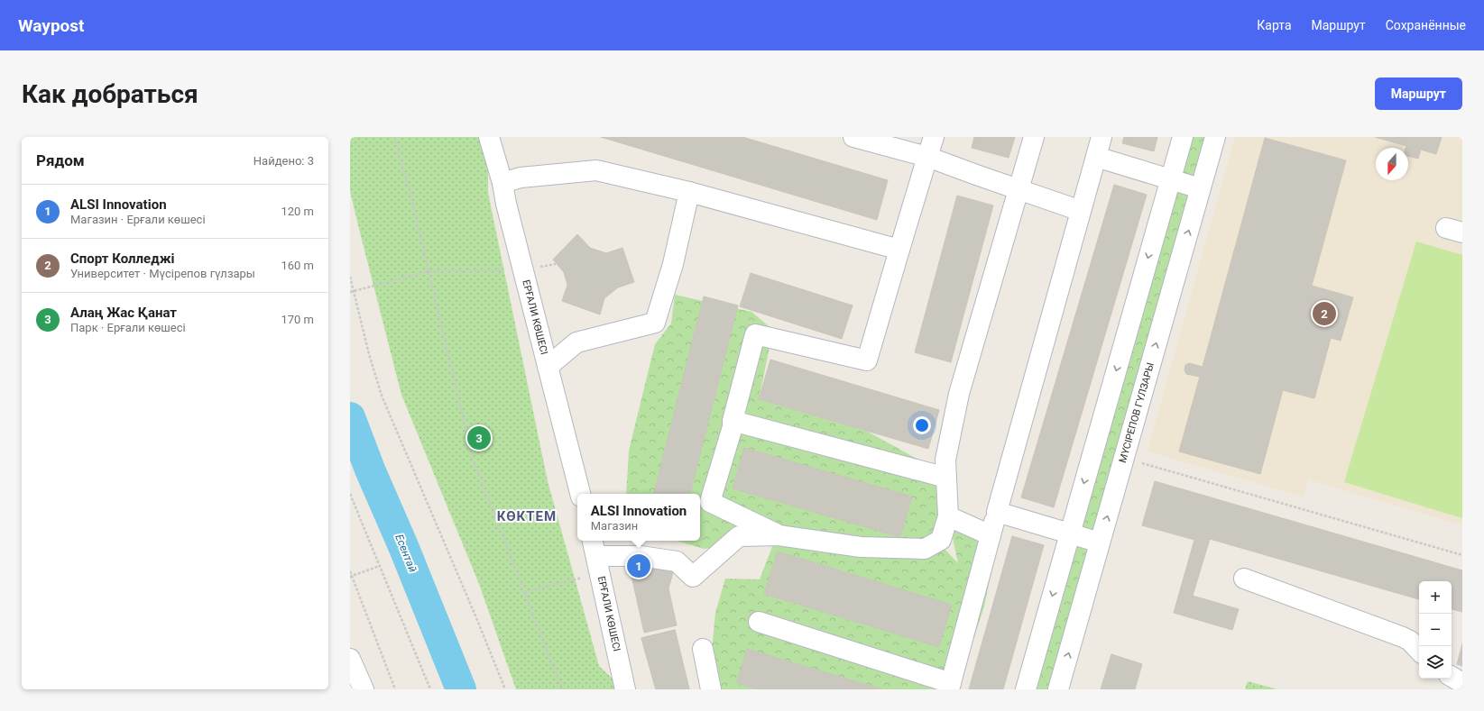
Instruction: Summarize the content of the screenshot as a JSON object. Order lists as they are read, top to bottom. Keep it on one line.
{"streets":{"street":["ЕРҒАЛИ КӨШЕСІ","МҮСІРЕПОВ ГҮЛЗАРЫ"]},"districts":["КӨКТЕМ"],"water":["Есентай"],"north":"bottom","page":{"header":"Waypost","nav":["Карта","Маршрут","Сохранённые"],"buttons":"Маршрут","title":"Как добраться","heading":["Рядом","Найдено: 3"],"list":[{"mark":"1","name":"ALSI Innovation","note":"Магазин · Ерғали көшесі","value":"120 m"},{"mark":"2","name":"Спорт Колледжі","note":"Университет · Мүсірепов гүлзары","value":"160 m"},{"mark":"3","name":"Алаң Жас Қанат","note":"Парк · Ерғали көшесі","value":"170 m"}],"pins":["2","3","1"],"popup":["ALSI Innovation","Магазин"],"map_buttons":["+","−"]}}
